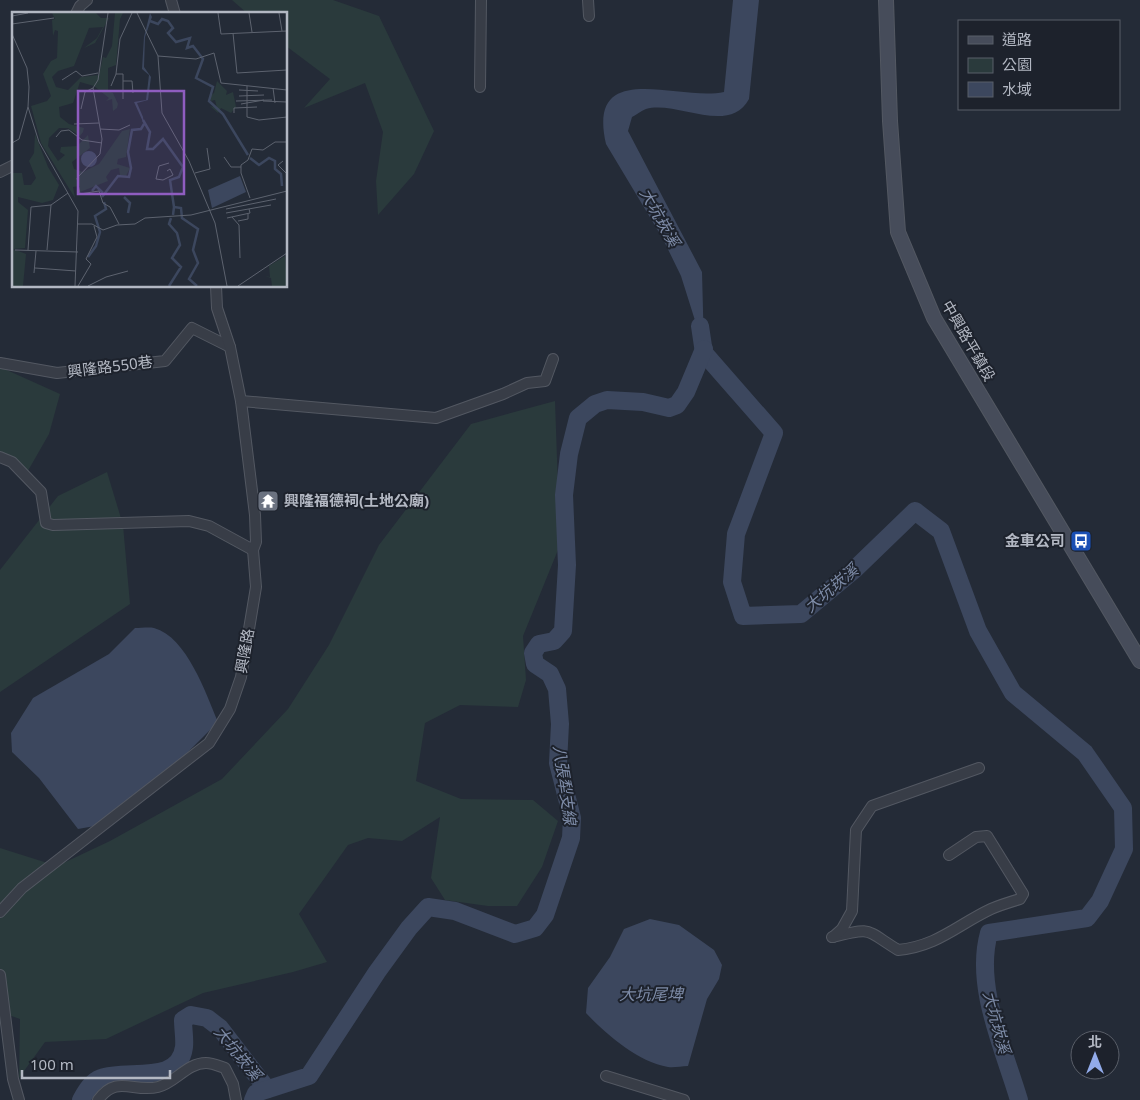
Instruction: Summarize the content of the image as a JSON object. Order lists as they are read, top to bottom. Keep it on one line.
{"streets":{"street":["中興路平鎮段","興隆路550巷","興隆路"]},"crossings":[["興隆路550巷","興隆路"]],"water":["大坑崁溪","八張犁支線","大坑尾埤"],"places":{"temple":["興隆福德祠(土地公廟)"],"bus stop":["金車公司"]},"legend":["道路","公園","水域"],"scale_bar":"100 m","north":"top"}
